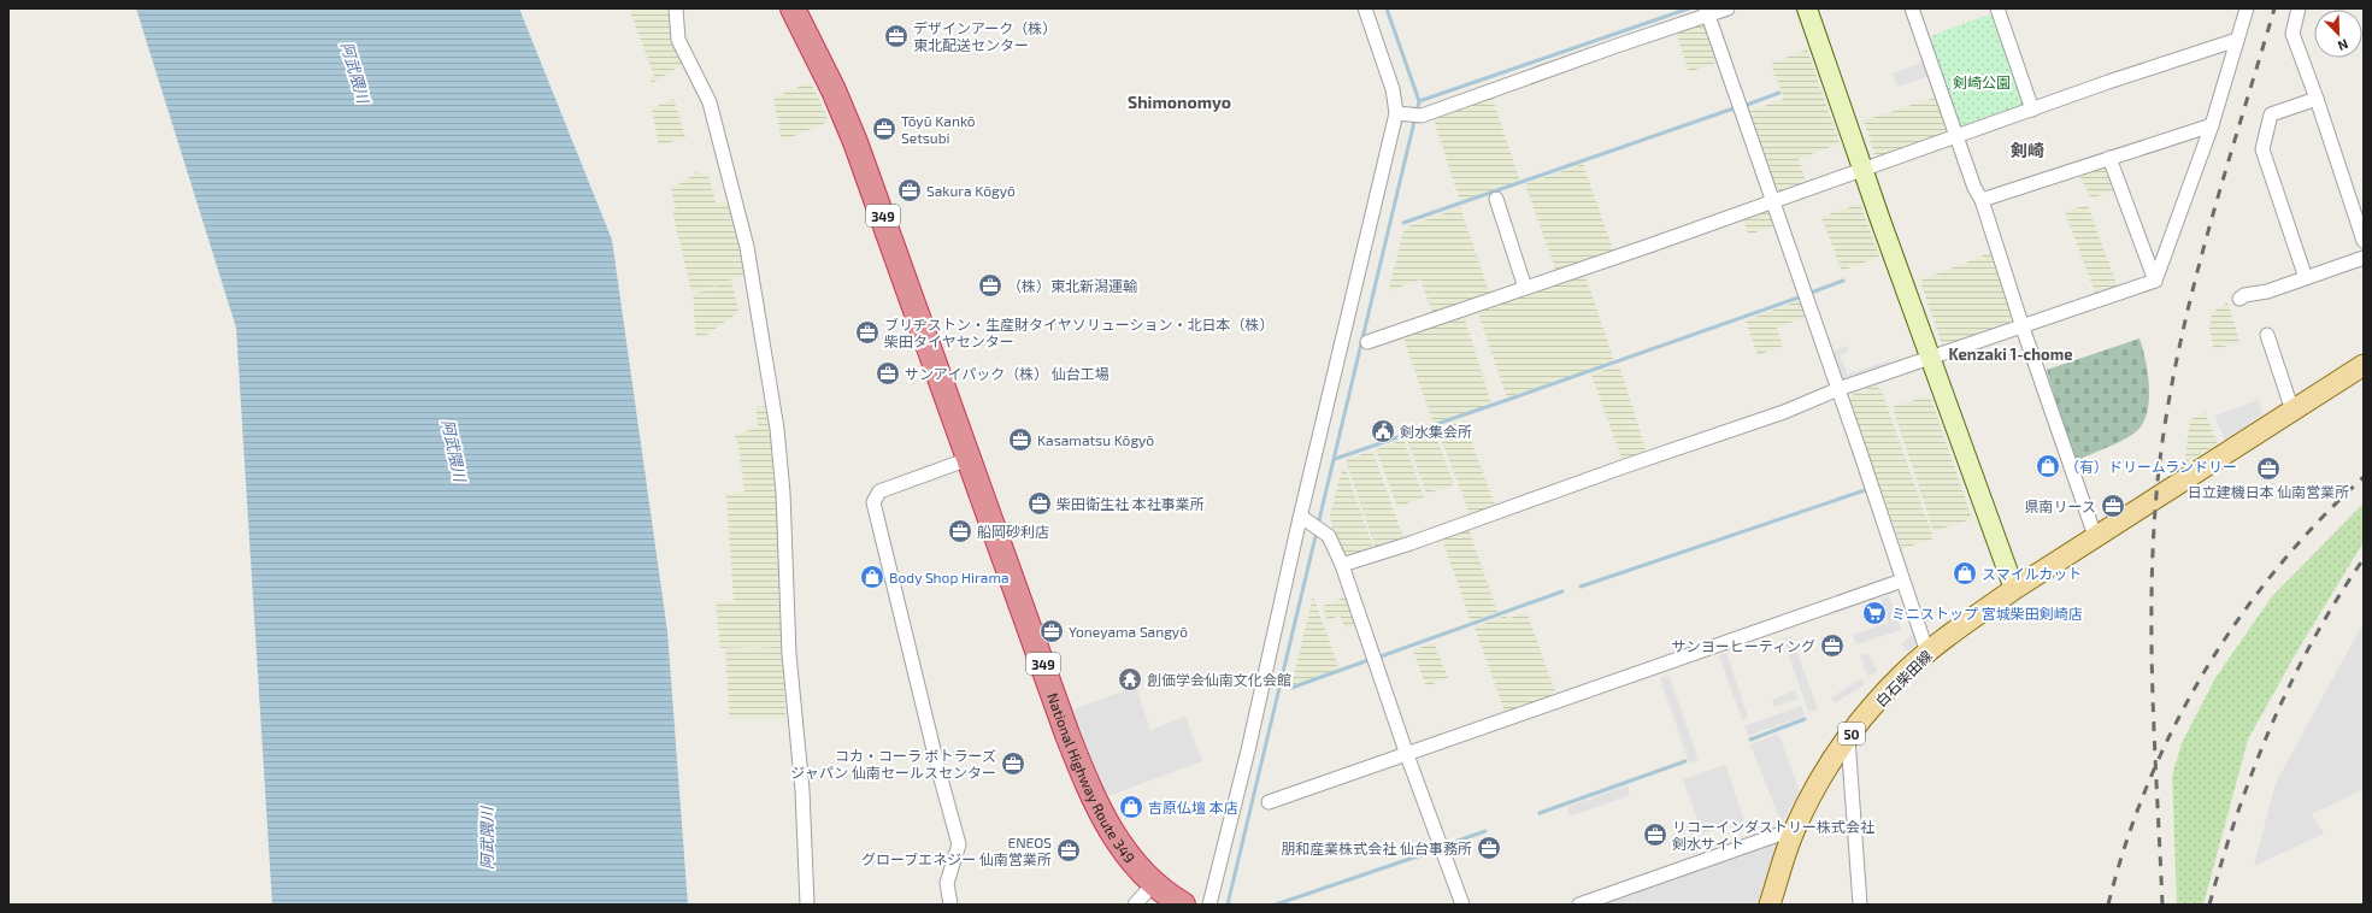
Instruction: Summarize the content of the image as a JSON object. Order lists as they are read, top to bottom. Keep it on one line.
{"streets":{"highway":["349","National Highway Route 349"],"main road":["白石柴田線","50"]},"crossings":[["白石柴田線","50"]],"districts":["Shimonomyo","剣崎","Kenzaki 1-chome"],"water":["阿武隈川"],"parks":["剣崎公園"],"places":{"office":["デザインアーク（株） 東北配送センター","Tōyū Kankō Setsubi","Sakura Kōgyō","（株）東北新潟運輸","ブリヂストン・生産財タイヤソリューション・北日本（株） 柴田タイヤセンター","サンアイパック（株） 仙台工場","Kasamatsu Kōgyō","日立建機日本 仙南営業所","柴田衛生社 本社事業所","県南リース","船岡砂利店","Yoneyama Sangyō","サンヨーヒーティング","コカ・コーラ ボトラーズ ジャパン 仙南セールスセンター","リコーインダストリー株式会社 剣水サイト","朋和産業株式会社 仙台事務所","ENEOS グローブエネジー 仙南営業所"],"public building":["剣水集会所"],"shop":["（有）ドリームランドリー","スマイルカット","Body Shop Hirama","吉原仏壇 本店"],"supermarket":["ミニストップ 宮城柴田剣崎店"],"temple":["創価学会仙南文化会館"]},"north":"bottom right"}
